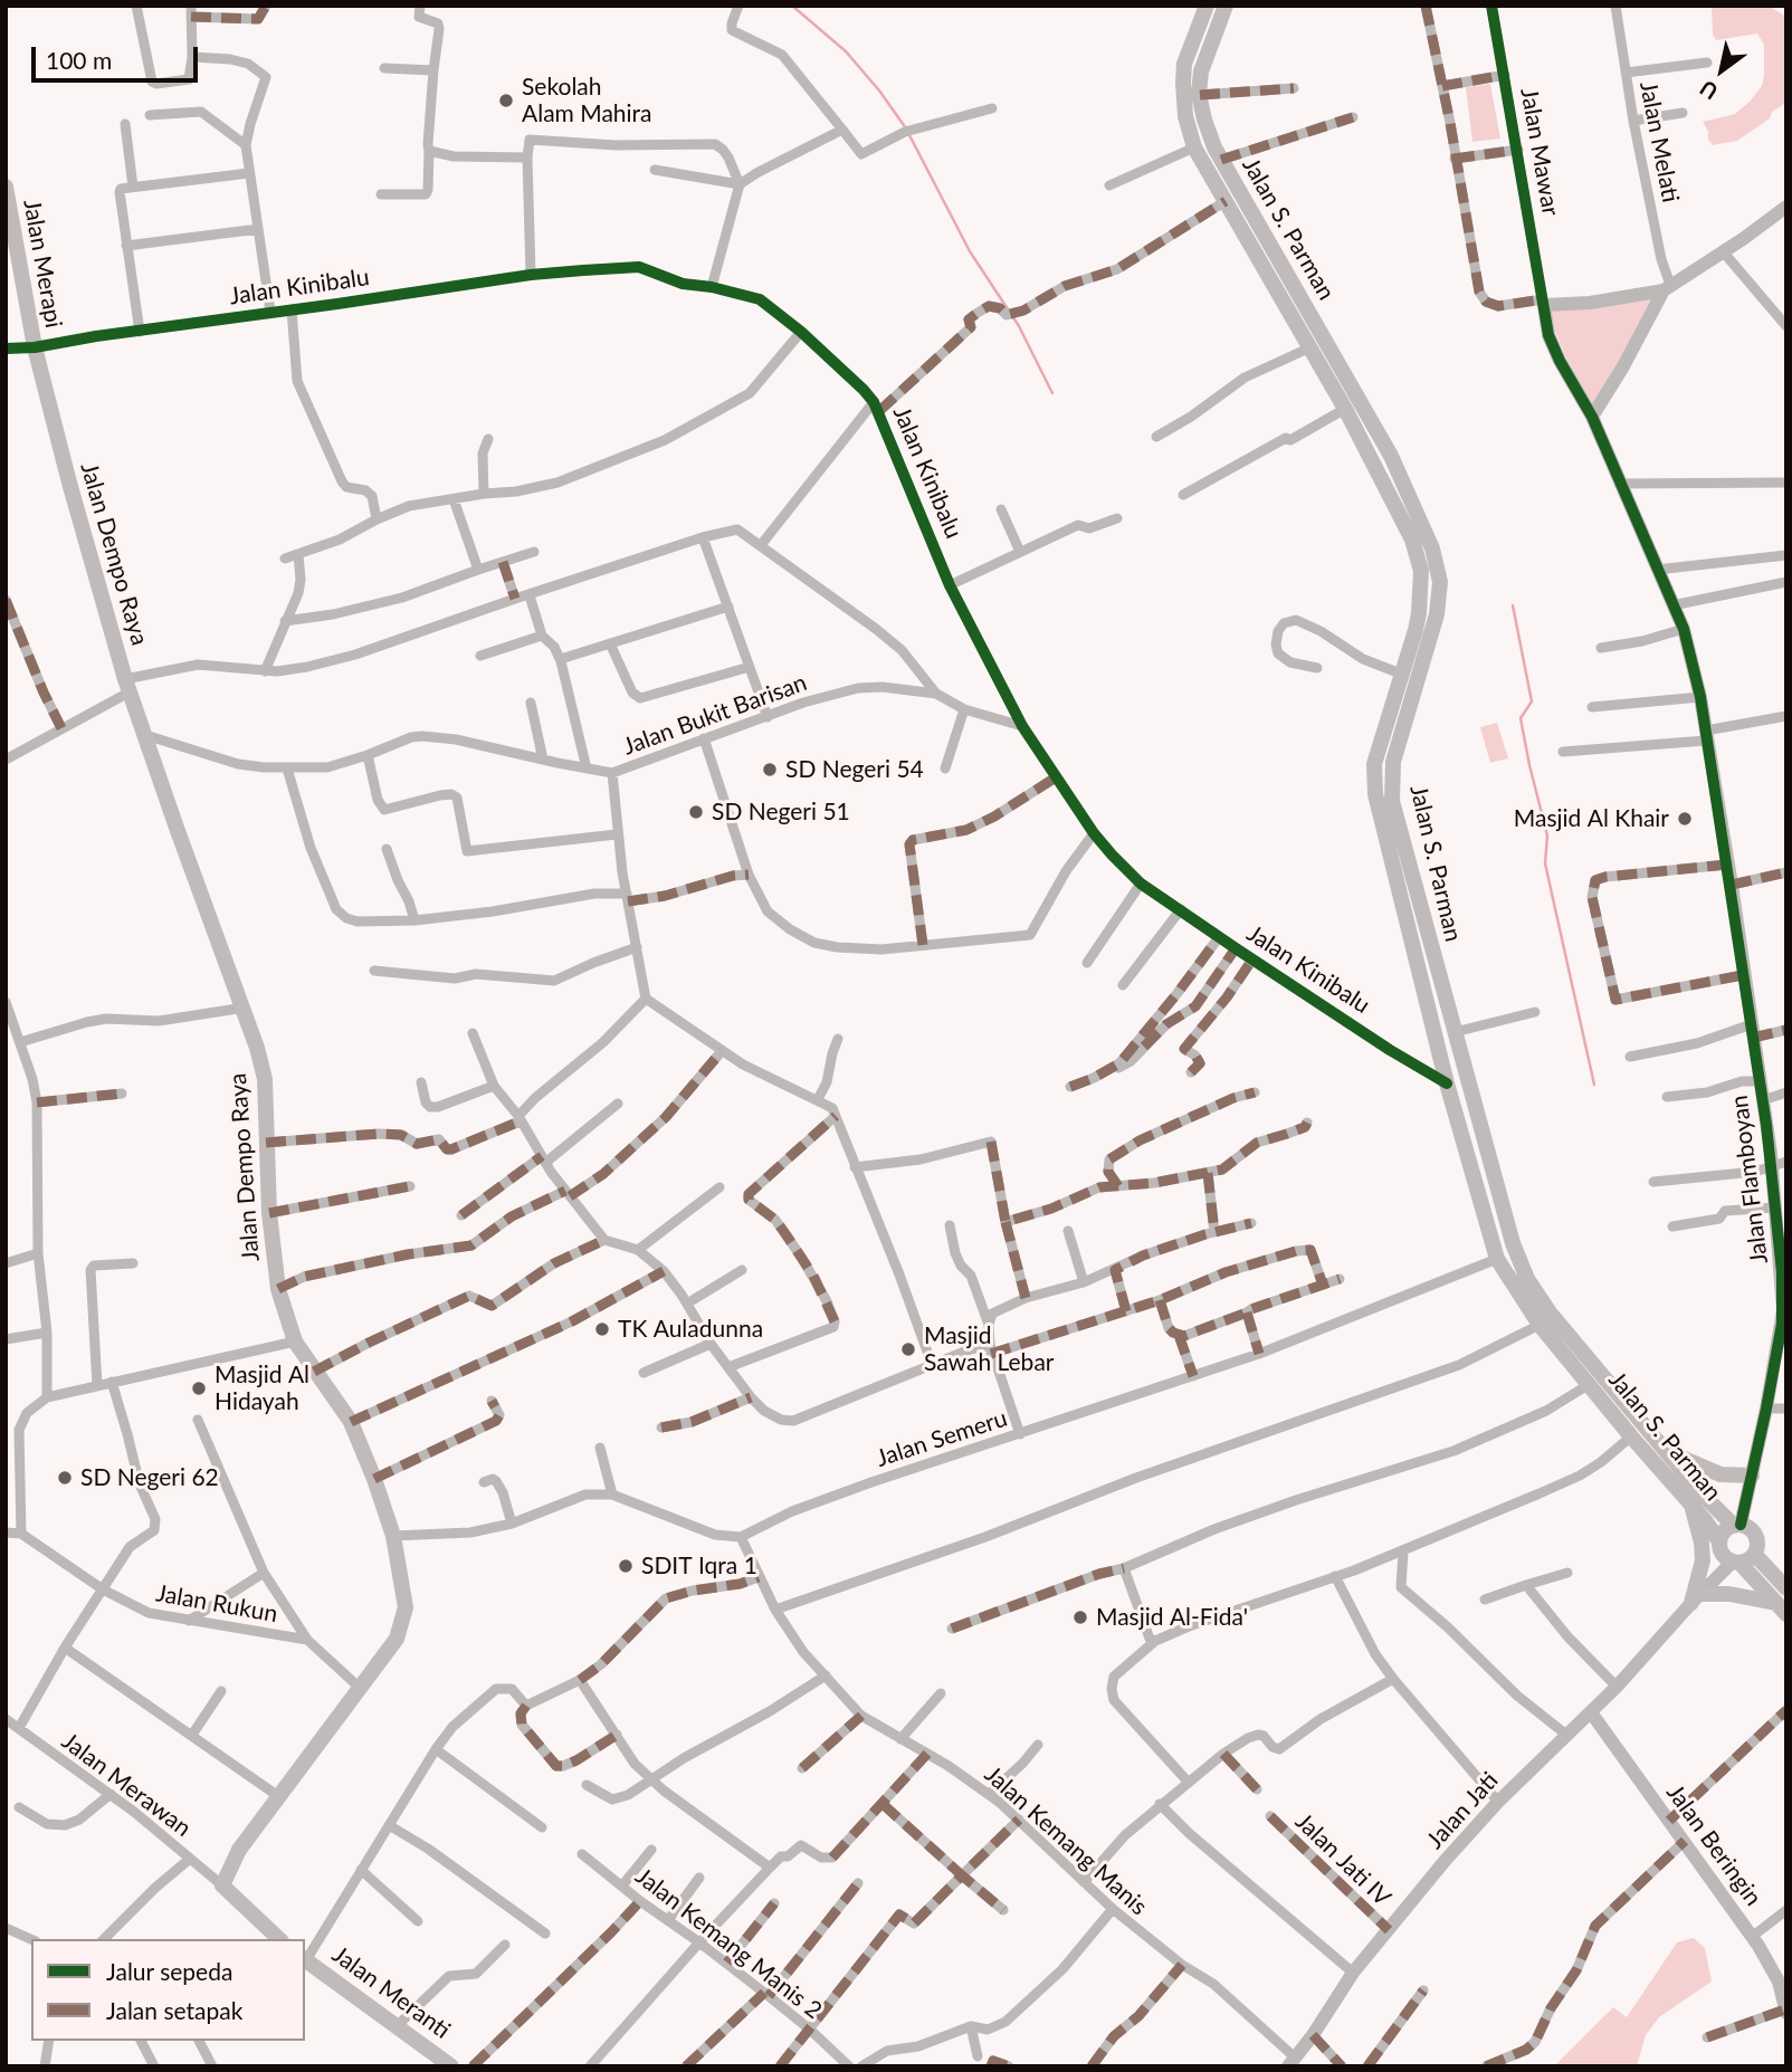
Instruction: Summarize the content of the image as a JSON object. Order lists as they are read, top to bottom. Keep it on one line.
{"streets":{"main road":["Jalan S. Parman","Jalan Merapi","Jalan Dempo Raya","Jalan Meranti"],"street":["Jalan Melati","Jalan Mawar","Jalan Kinibalu","Jalan Bukit Barisan","Jalan Flamboyan","Jalan Semeru","Jalan Rukun","Jalan Merawan","Jalan Jati","Jalan Kemang Manis","Jalan Beringin","Jalan Jati IV","Jalan Kemang Manis 2"]},"crossings":[["Jalan Mawar","Jalan Flamboyan"],["Jalan S. Parman","Jalan Kinibalu"],["Jalan S. Parman","Jalan Flamboyan"],["Jalan S. Parman","Jalan Semeru"],["Jalan S. Parman","Jalan Jati"],["Jalan Merapi","Jalan Kinibalu"],["Jalan Merapi","Jalan Dempo Raya"],["Jalan Kinibalu","Jalan Dempo Raya"],["Jalan Kinibalu","Jalan Bukit Barisan"],["Jalan Dempo Raya","Jalan Bukit Barisan"],["Jalan Dempo Raya","Jalan Rukun"],["Jalan Dempo Raya","Jalan Merawan"],["Jalan Flamboyan","Jalan Jati"],["Jalan Semeru","Jalan Kemang Manis"],["Jalan Jati","Jalan Kemang Manis"],["Jalan Jati","Jalan Beringin"],["Jalan Jati","Jalan Jati IV"]],"places":["Sekolah Alam Mahira","SD Negeri 54","SD Negeri 51","Masjid Al Khair","TK Auladunna","Masjid Sawah Lebar","Masjid Al Hidayah","SD Negeri 62","SDIT Iqra 1","Masjid Al-Fida'"],"legend":["Jalur sepeda","Jalan setapak"],"scale_bar":"100 m","north":"bottom left"}
